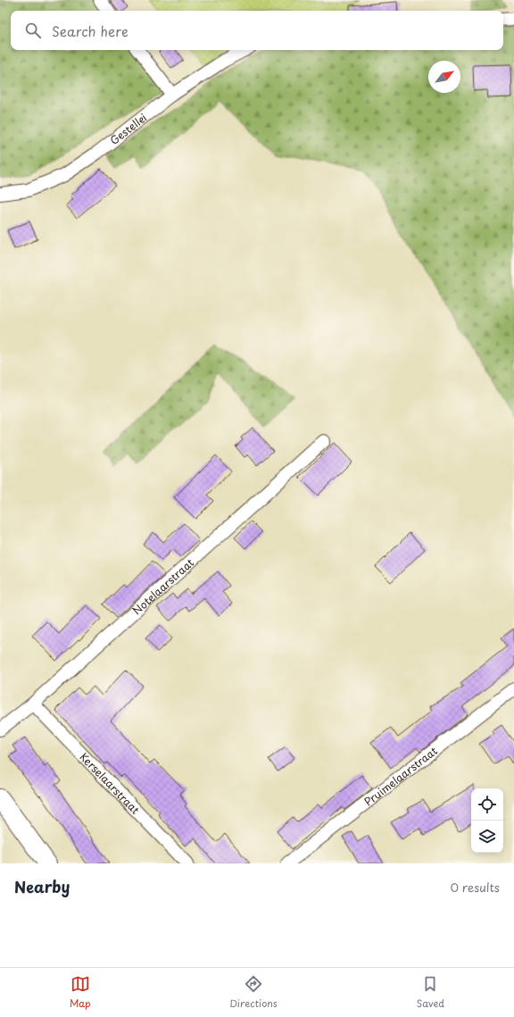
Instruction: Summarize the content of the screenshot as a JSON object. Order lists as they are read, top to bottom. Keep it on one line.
{"streets":{"street":["Gestellei","Notelaarstraat","Pruimelaarstraat","Kerselaarstraat"]},"crossings":[["Notelaarstraat","Kerselaarstraat"]],"north":"top right","page":{"search":"Search here","heading":["Nearby","0 results"],"nav":["Map","Directions","Saved"]}}
